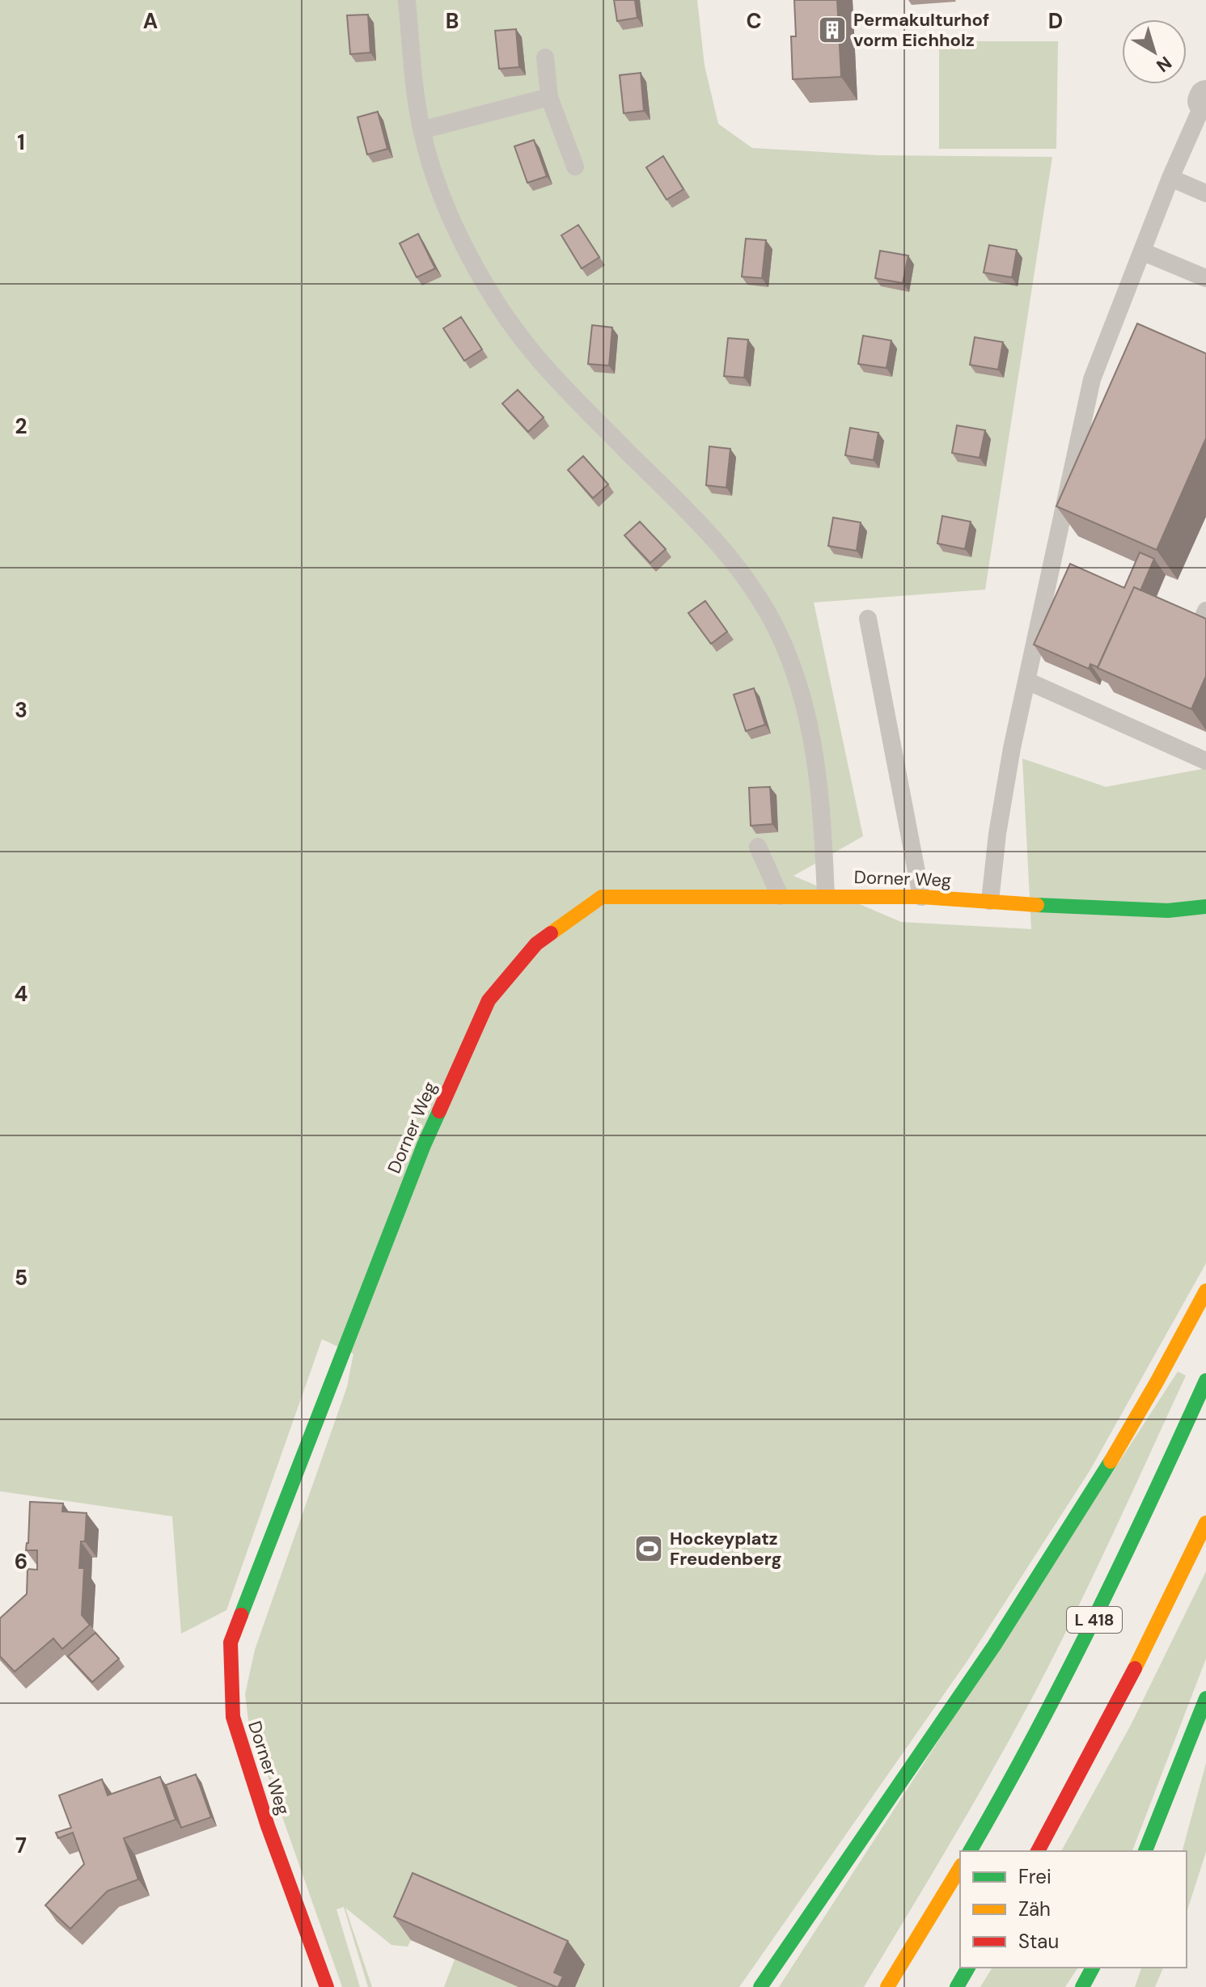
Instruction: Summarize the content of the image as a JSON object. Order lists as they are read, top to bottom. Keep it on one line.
{"streets":{"main road":["Dorner Weg","L 418"]},"places":{"building":["Permakulturhof vorm Eichholz"],"sports":["Hockeyplatz Freudenberg"]},"legend":["Frei","Zäh","Stau"],"north":"bottom right","grid":{"columns":["A","B","C","D"],"rows":["1","2","3","4","5","6","7"]}}
